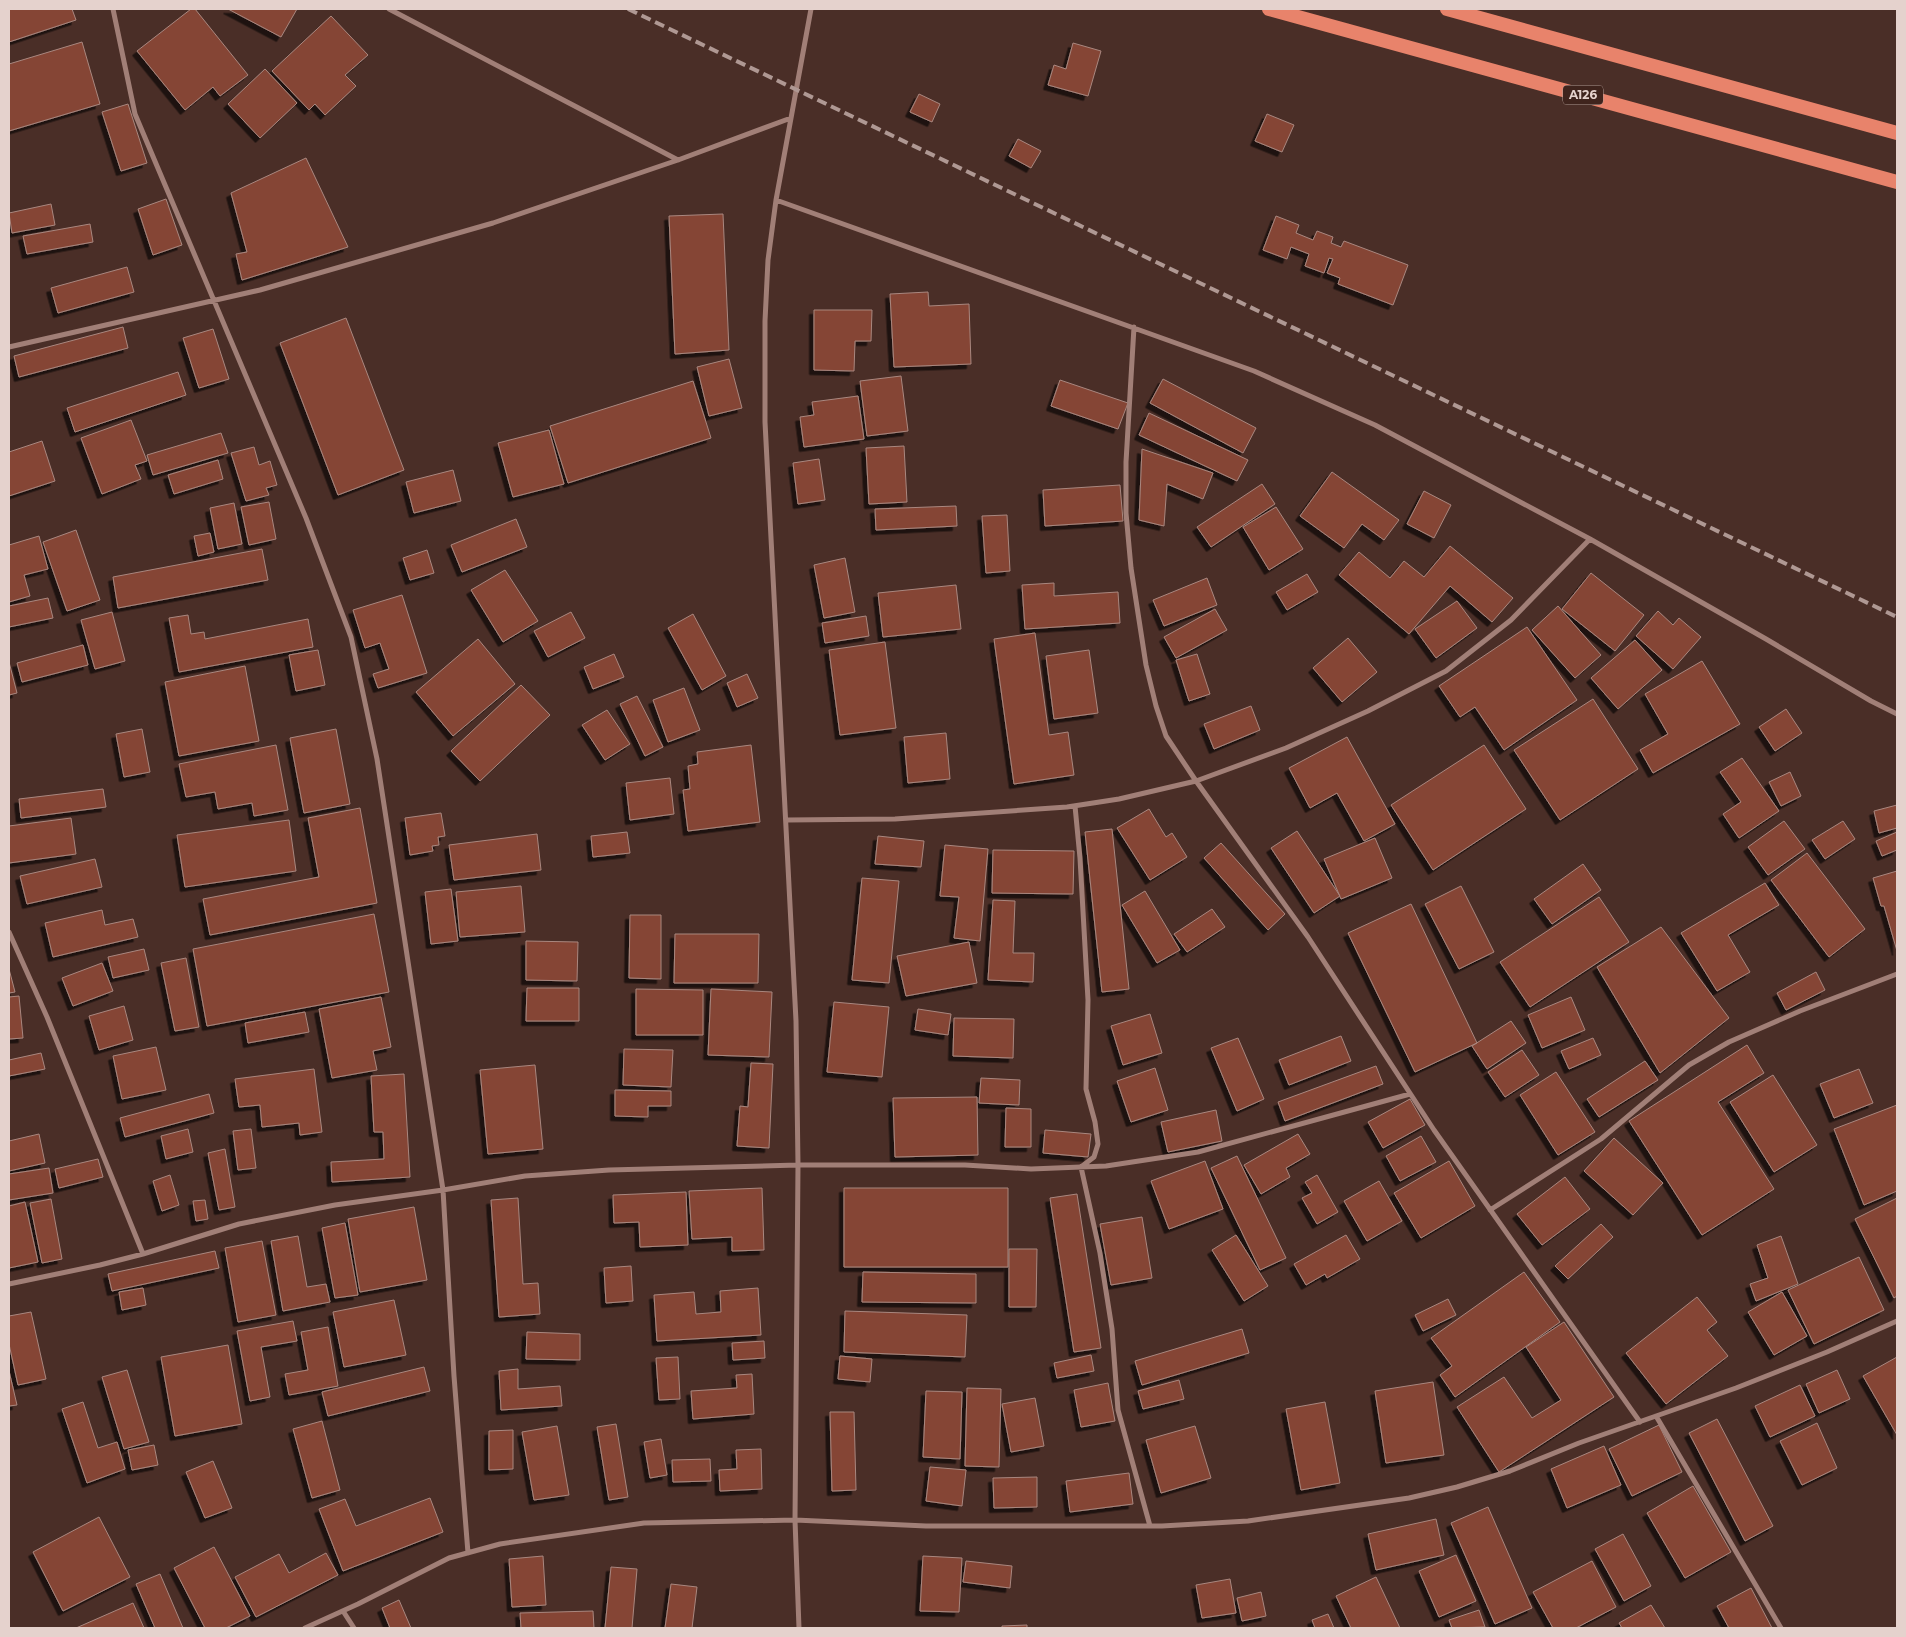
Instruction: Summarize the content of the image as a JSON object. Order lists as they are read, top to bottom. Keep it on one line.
{"streets":{"highway":["A126"]}}
